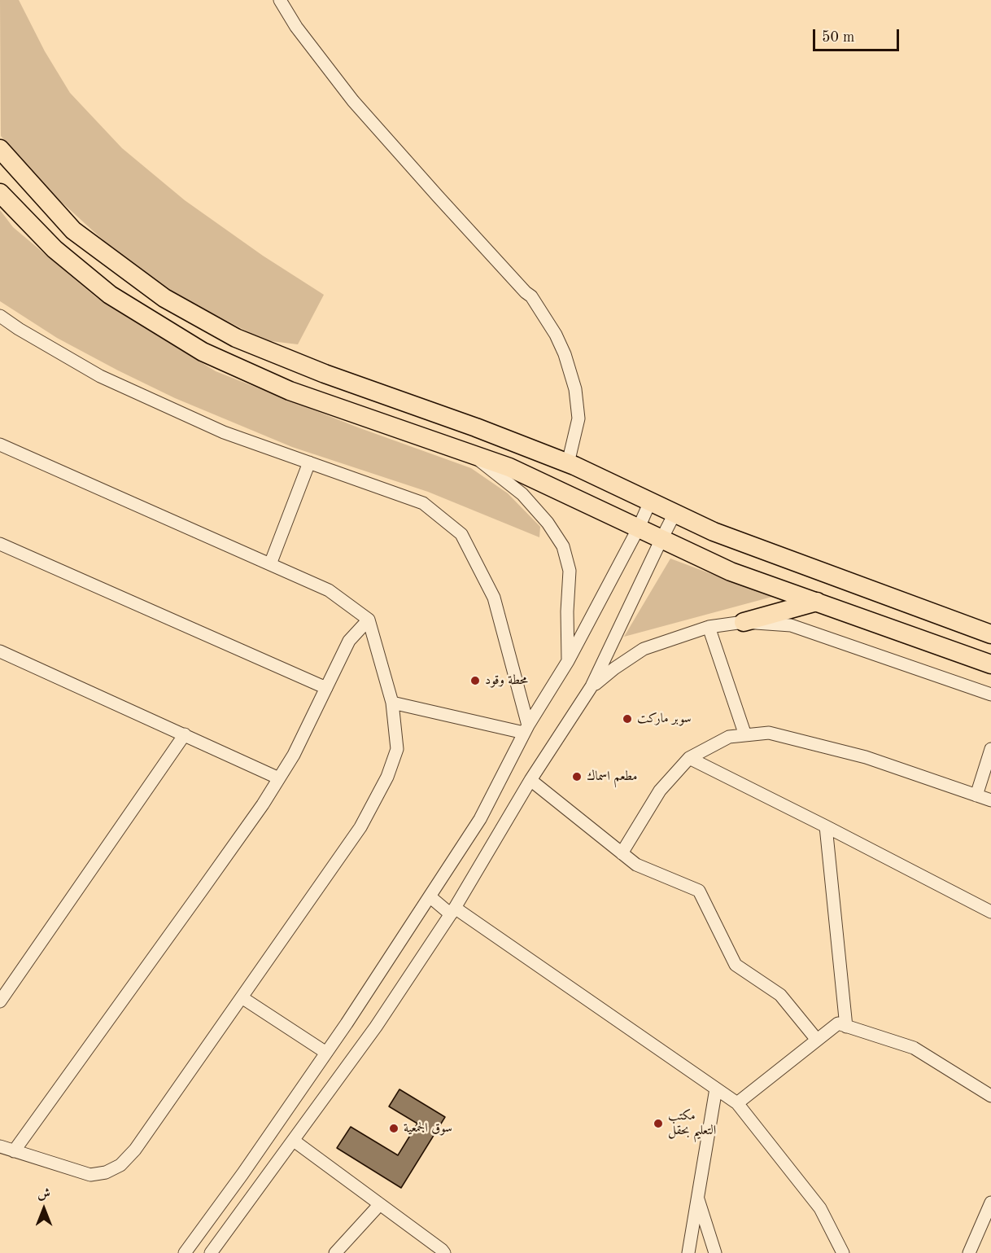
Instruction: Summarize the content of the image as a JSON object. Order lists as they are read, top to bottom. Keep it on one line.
{"places":["محطة وقود","سوبر ماركت","مطعم اسماك","مكتب التعليم بحقل","سوق الجمعية"],"scale_bar":"50 m","north":"top"}
